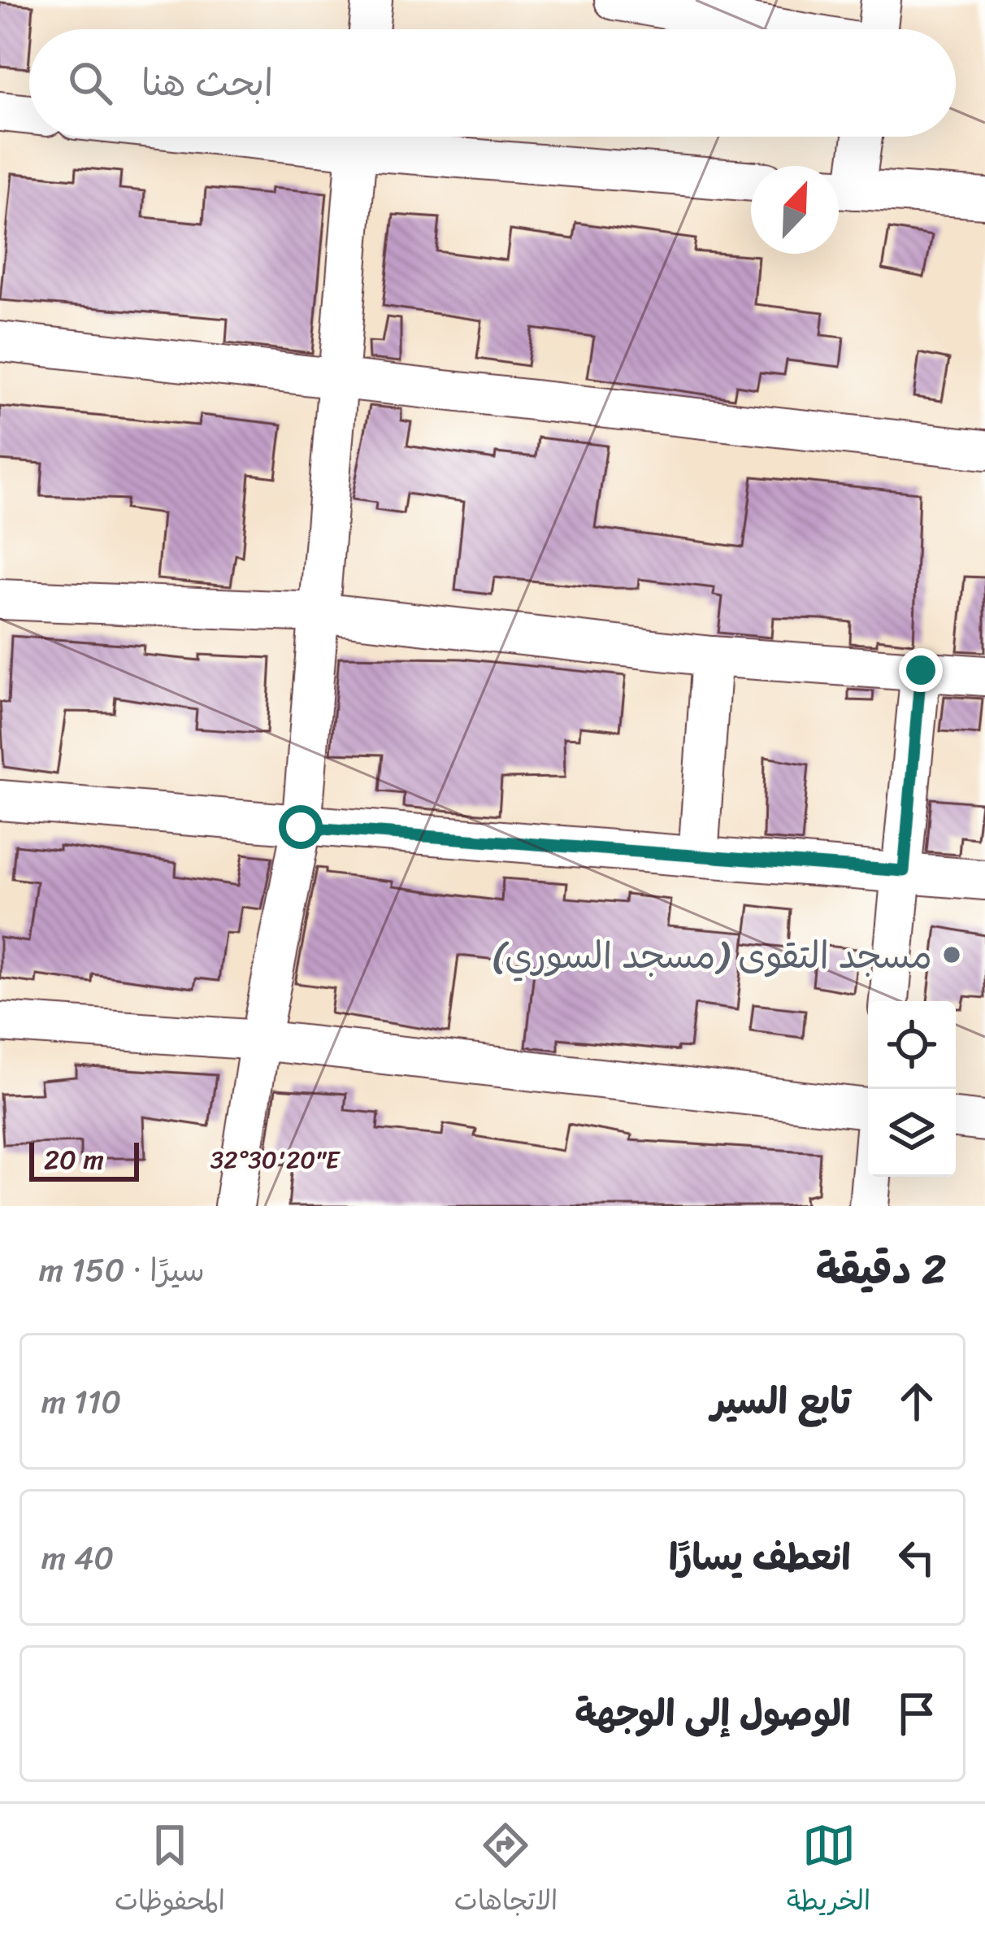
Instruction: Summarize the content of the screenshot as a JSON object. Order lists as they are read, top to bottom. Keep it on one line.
{"places":["مسجد التقوى (مسجد السوري)"],"scale_bar":"20 m","north":"top right","page":{"search":"ابحث هنا","scale":"20 m","heading":["2 دقيقة","سيرًا · 150 m"],"list":[["تابع السير","110 m"],["انعطف يسارًا","40 m"],"الوصول إلى الوجهة"],"nav":["الخريطة","الاتجاهات","المحفوظات"]},"coordinates":["32°30'20\"E"]}
